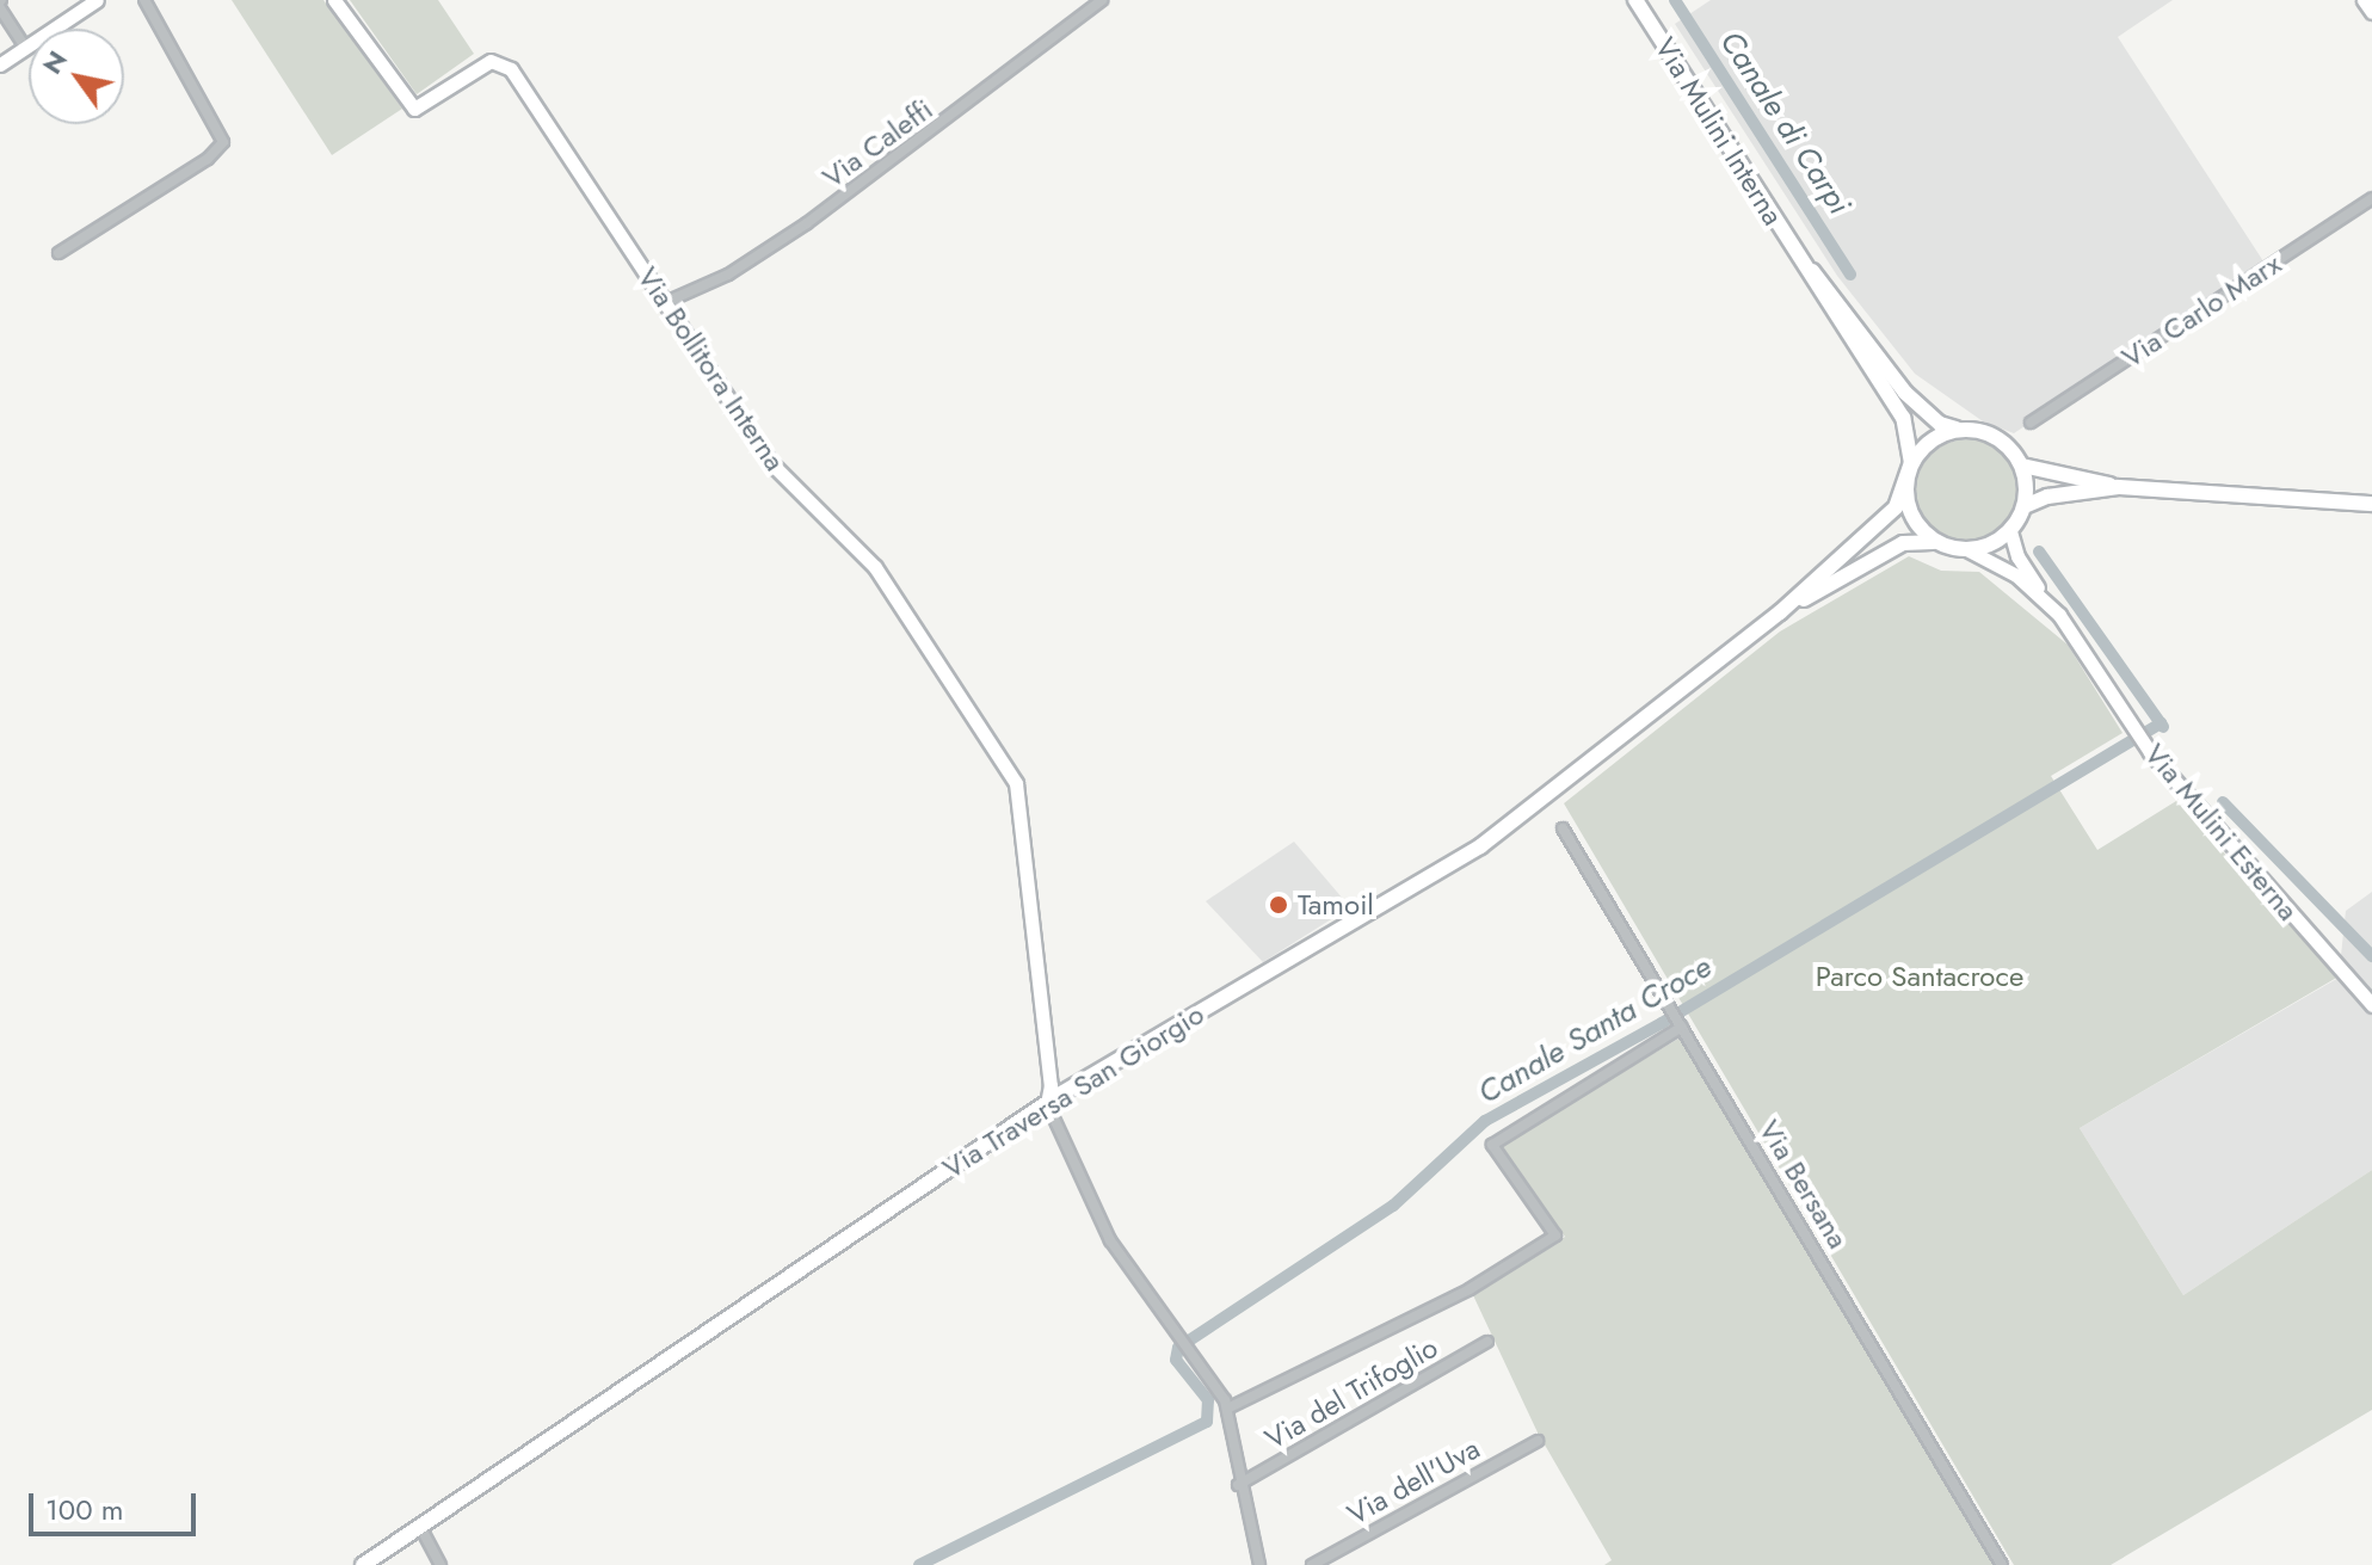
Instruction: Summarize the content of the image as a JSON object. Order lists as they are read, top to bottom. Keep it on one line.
{"streets":{"main road":["Via Mulini Interna","Via Traversa San Giorgio"],"street":["Via Caleffi","Via Carlo Marx","Via Bollitora Interna","Via Mulini Esterna","Via Bersana","Via del Trifoglio","Via dell'Uva"]},"crossings":[["Via Mulini Interna","Via Mulini Esterna"],["Via Mulini Interna","Via Traversa San Giorgio"],["Via Caleffi","Via Bollitora Interna"],["Via Bollitora Interna","Via Traversa San Giorgio"],["Via Mulini Esterna","Via Traversa San Giorgio"]],"water":["Canale di Carpi","Canale Santa Croce"],"parks":["Parco Santacroce"],"places":["Tamoil"],"scale_bar":"100 m","north":"top left"}
